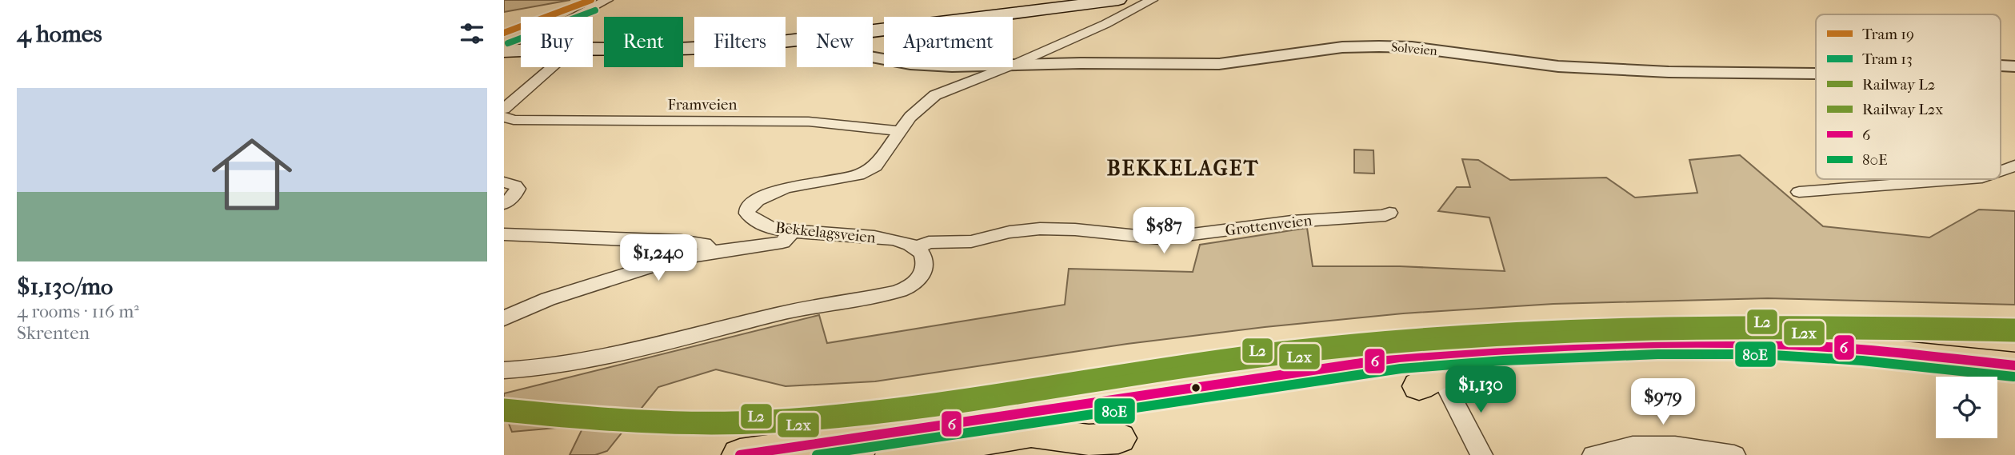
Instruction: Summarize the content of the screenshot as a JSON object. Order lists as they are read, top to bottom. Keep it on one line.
{"streets":{"street":["Solveien","Framveien","Grottenveien","Bekkelagsveien"]},"crossings":[["Solveien","Bekkelagsveien"],["Framveien","Bekkelagsveien"],["Grottenveien","Bekkelagsveien"]],"districts":["BEKKELAGET"],"lines":["tram line 19","tram line 13","rail line L2","rail line L2x","transit line 6","transit line 80E"],"legend":["Tram 19","Tram 13","Railway L2","Railway L2x","6","80E"],"page":{"heading":"4 homes","chip":["Buy","Rent","Filters","New","Apartment"],"list":[{"name":"$1,130/mo","note":"4 rooms · 116 m² · Skrenten"}],"price":["$587","$1,240","$1,130","$979"]}}
